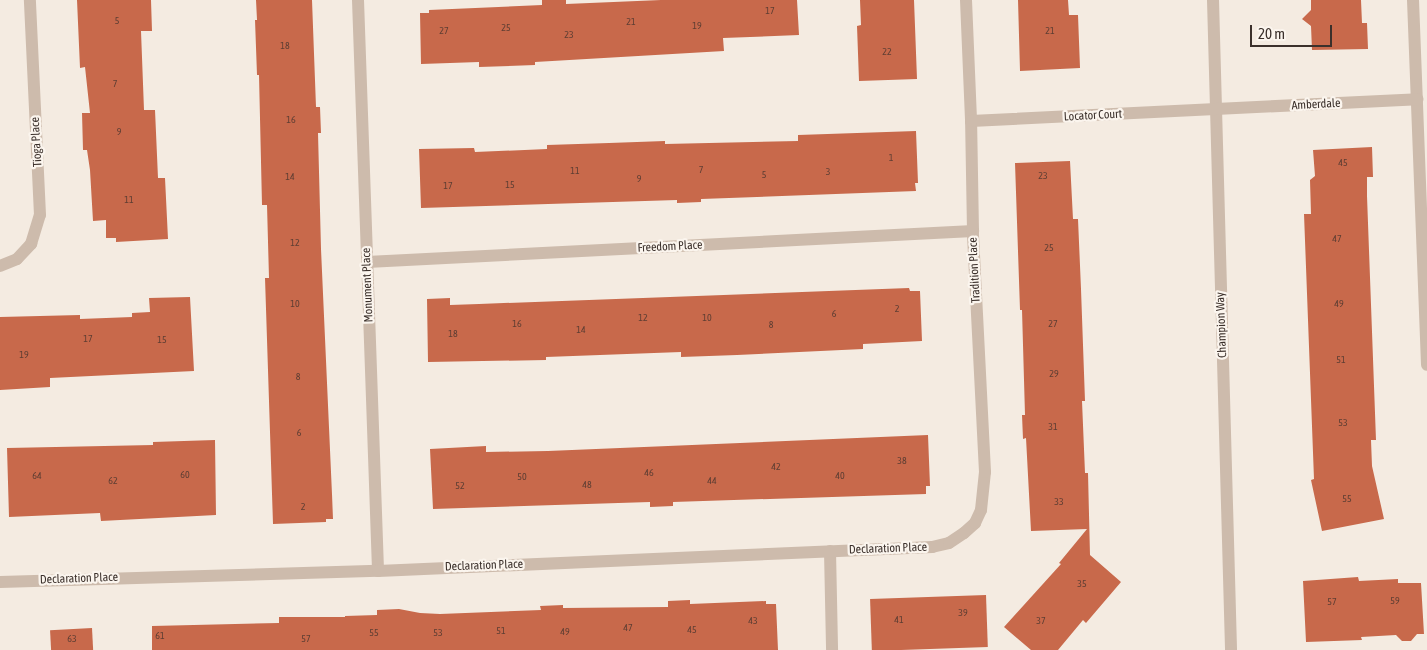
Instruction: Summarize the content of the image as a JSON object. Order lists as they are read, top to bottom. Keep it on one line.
{"streets":{"street":["Amberdale","Locator Court","Tioga Place","Freedom Place","Tradition Place","Monument Place","Champion Way","Declaration Place"]},"crossings":[["Amberdale","Locator Court"],["Amberdale","Champion Way"],["Locator Court","Tradition Place"],["Locator Court","Champion Way"],["Freedom Place","Tradition Place"],["Freedom Place","Monument Place"],["Tradition Place","Declaration Place"],["Monument Place","Declaration Place"]],"house_numbers":["17","5","21","19","25","27","21","23","18","22","7","16","9","1","45","7","11","3","5","23","14","9","15","17","11","47","12","25","10","49","2","6","12","10","16","27","8","14","18","17","15","19","51","29","8","53","31","6","38","42","46","60","64","40","50","62","44","48","52","55","33","2","35","59","57","39","41","43","37","47","45","51","49","55","53","61","63","57"],"scale_bar":"20 m"}
